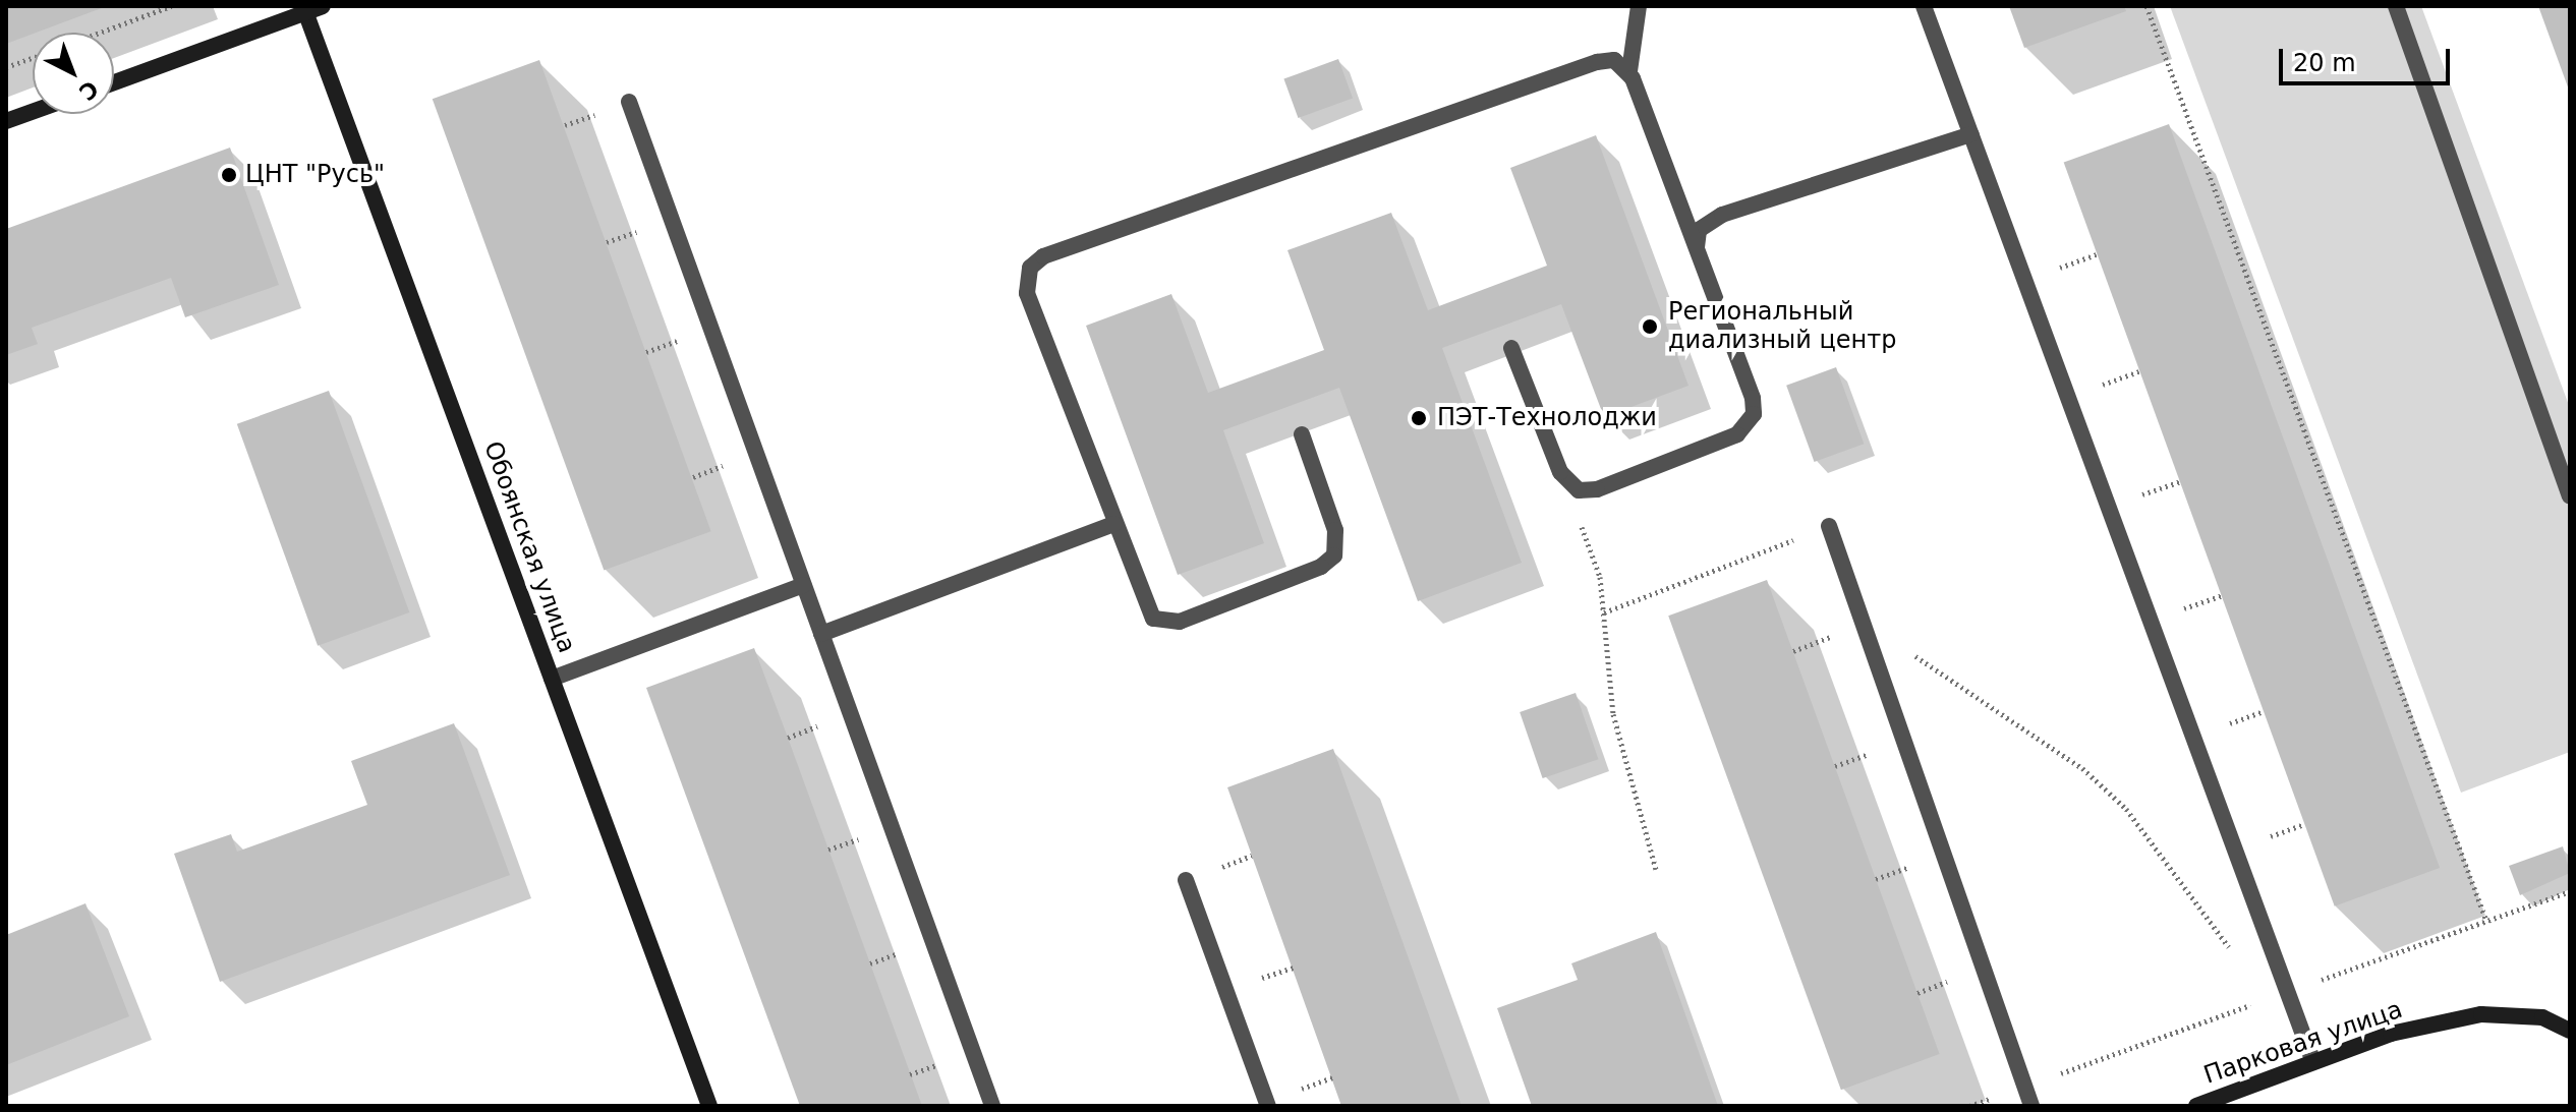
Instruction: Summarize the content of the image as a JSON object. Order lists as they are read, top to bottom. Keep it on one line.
{"streets":{"street":["Обоянская улица","Парковая улица"]},"places":["ЦНТ \"Русь\"","Региональный диализный центр","ПЭТ-Технолоджи"],"scale_bar":"20 m","north":"bottom right"}
